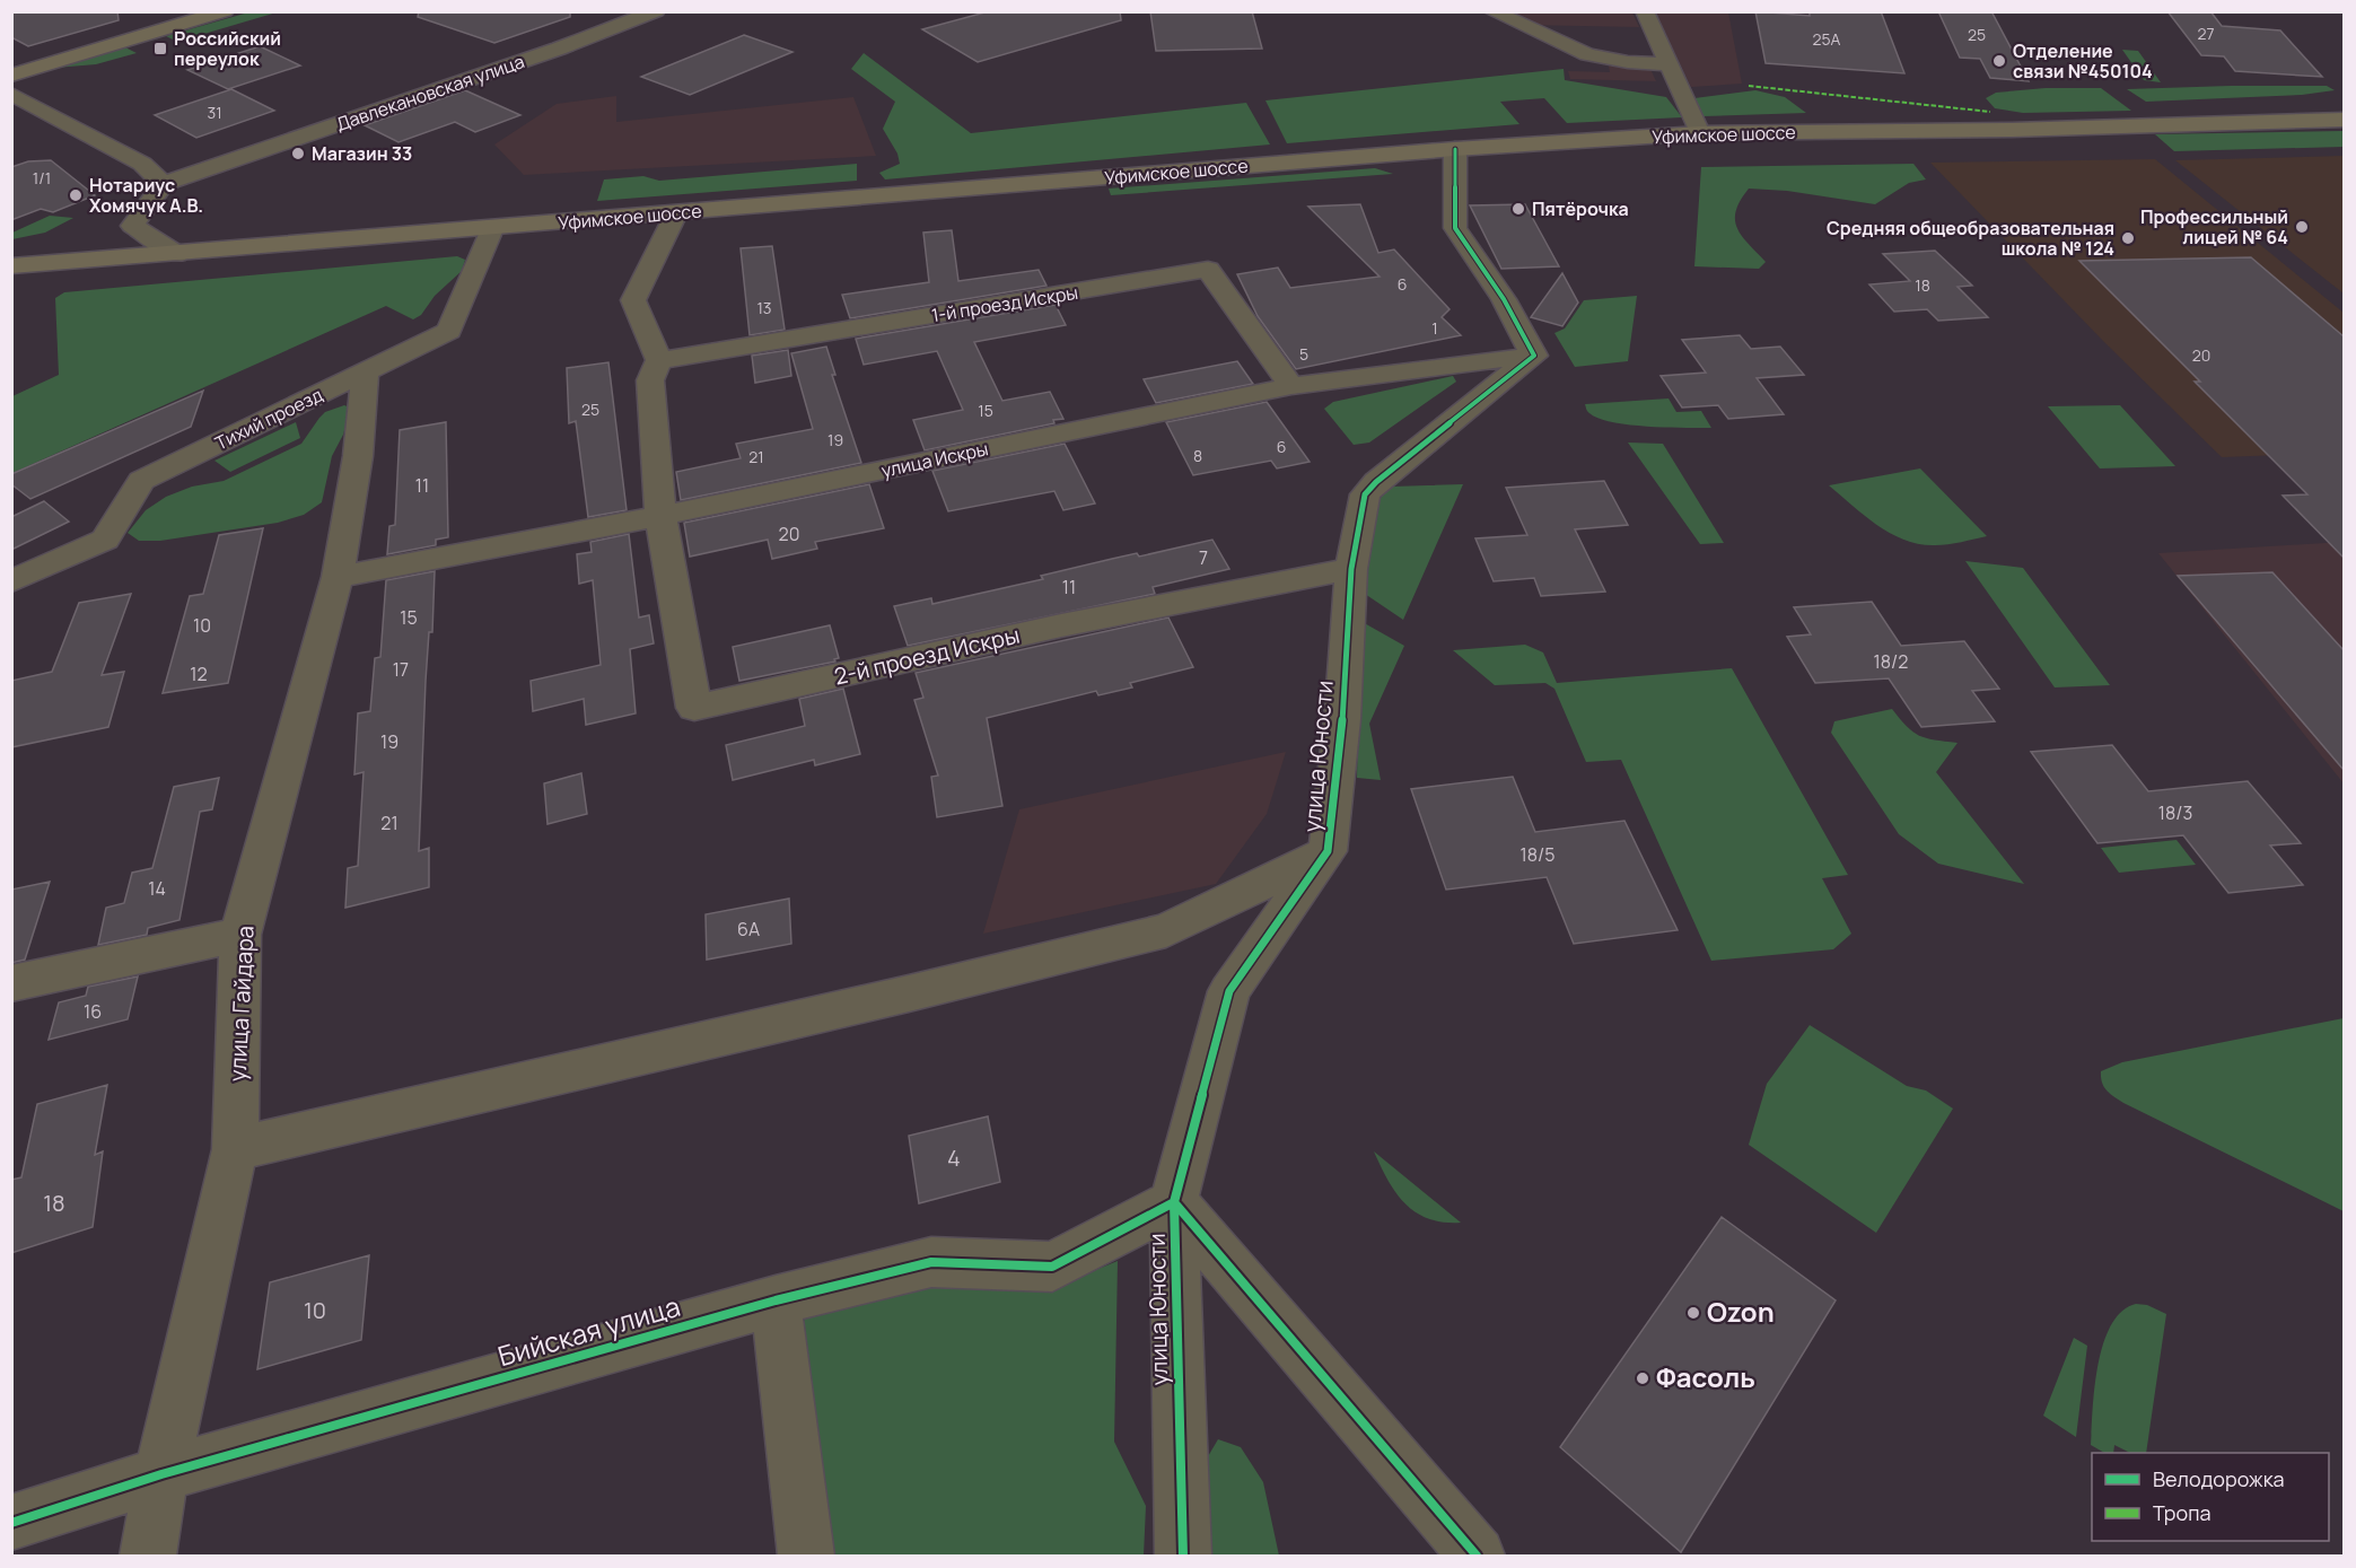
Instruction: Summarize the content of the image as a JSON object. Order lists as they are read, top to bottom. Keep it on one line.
{"streets":{"main road":["Уфимское шоссе"],"street":["Давлекановская улица","1-й проезд Искры","Тихий проезд","улица Искры","2-й проезд Искры","улица Юности","улица Гайдара","Бийская улица"]},"crossings":[["Уфимское шоссе","Тихий проезд"],["1-й проезд Искры","улица Искры"],["Тихий проезд","улица Гайдара"],["улица Искры","2-й проезд Искры"],["улица Искры","улица Юности"],["улица Искры","улица Гайдара"],["2-й проезд Искры","улица Юности"],["улица Юности","Бийская улица"],["улица Гайдара","Бийская улица"]],"places":{"transit":["Российский переулок"],"other":["Отделение связи №450104","Магазин 33","Нотариус Хомячук А.В.","Пятёрочка","Профессильный лицей № 64","Средняя общеобразовательная школа № 124","Ozon","Фасоль"]},"house_numbers":["27","25","25А","31","1/1","6","18","13","1","5","20","25","15","19","6","8","21","11","20","7","11","15","10","18/2","17","12","19","18/3","21","18/5","14","6А","16","4","18","10"],"legend":["Велодорожка","Тропа"]}
